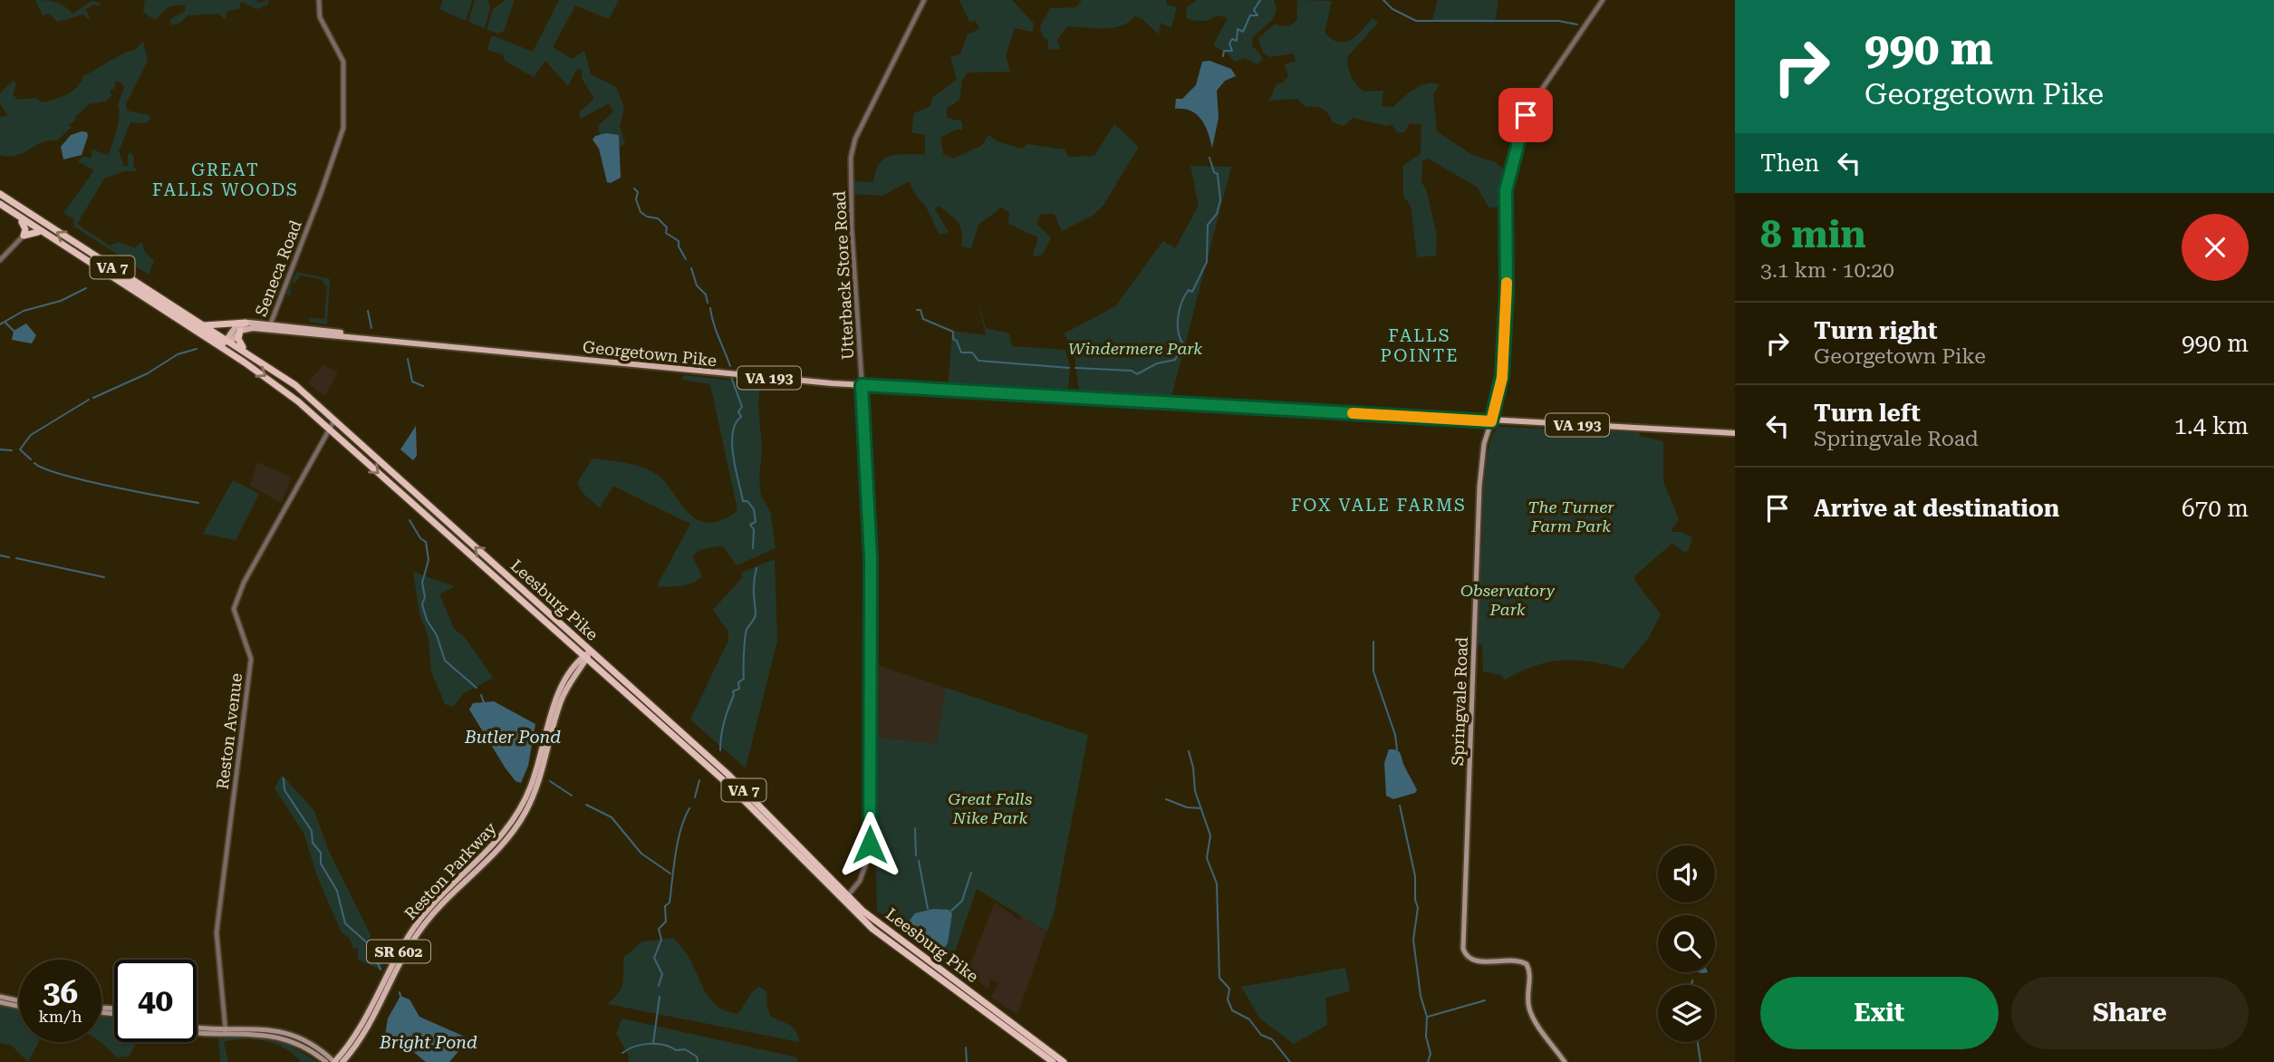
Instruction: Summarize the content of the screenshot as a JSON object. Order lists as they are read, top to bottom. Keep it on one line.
{"streets":{"highway":["VA 7","Leesburg Pike"],"main road":["Georgetown Pike","VA 193","Springvale Road","Reston Parkway","SR 602"],"street":["Seneca Road","Utterback Store Road","Reston Avenue"]},"crossings":[["Seneca Road","Georgetown Pike"],["Utterback Store Road","Georgetown Pike"],["Utterback Store Road","Leesburg Pike"],["Georgetown Pike","Springvale Road"],["Leesburg Pike","Reston Avenue"],["Leesburg Pike","Reston Parkway"]],"districts":["GREAT FALLS WOODS","FALLS POINTE","FOX VALE FARMS"],"water":["Butler Pond","Bright Pond"],"parks":["Windermere Park","The Turner Farm Park","Observatory Park","Great Falls Nike Park"],"page":{"turn":["990 m","Georgetown Pike"],"then":"Then","heading":["8 min","3.1 km · 10:20"],"list":[{"name":"Turn right","note":"Georgetown Pike","value":"990 m"},{"name":"Turn left","note":"Springvale Road","value":"1.4 km"},{"name":"Arrive at destination","value":"670 m"}],"speed":"36 km/h","limit":"40","buttons":["Exit","Share"]}}
